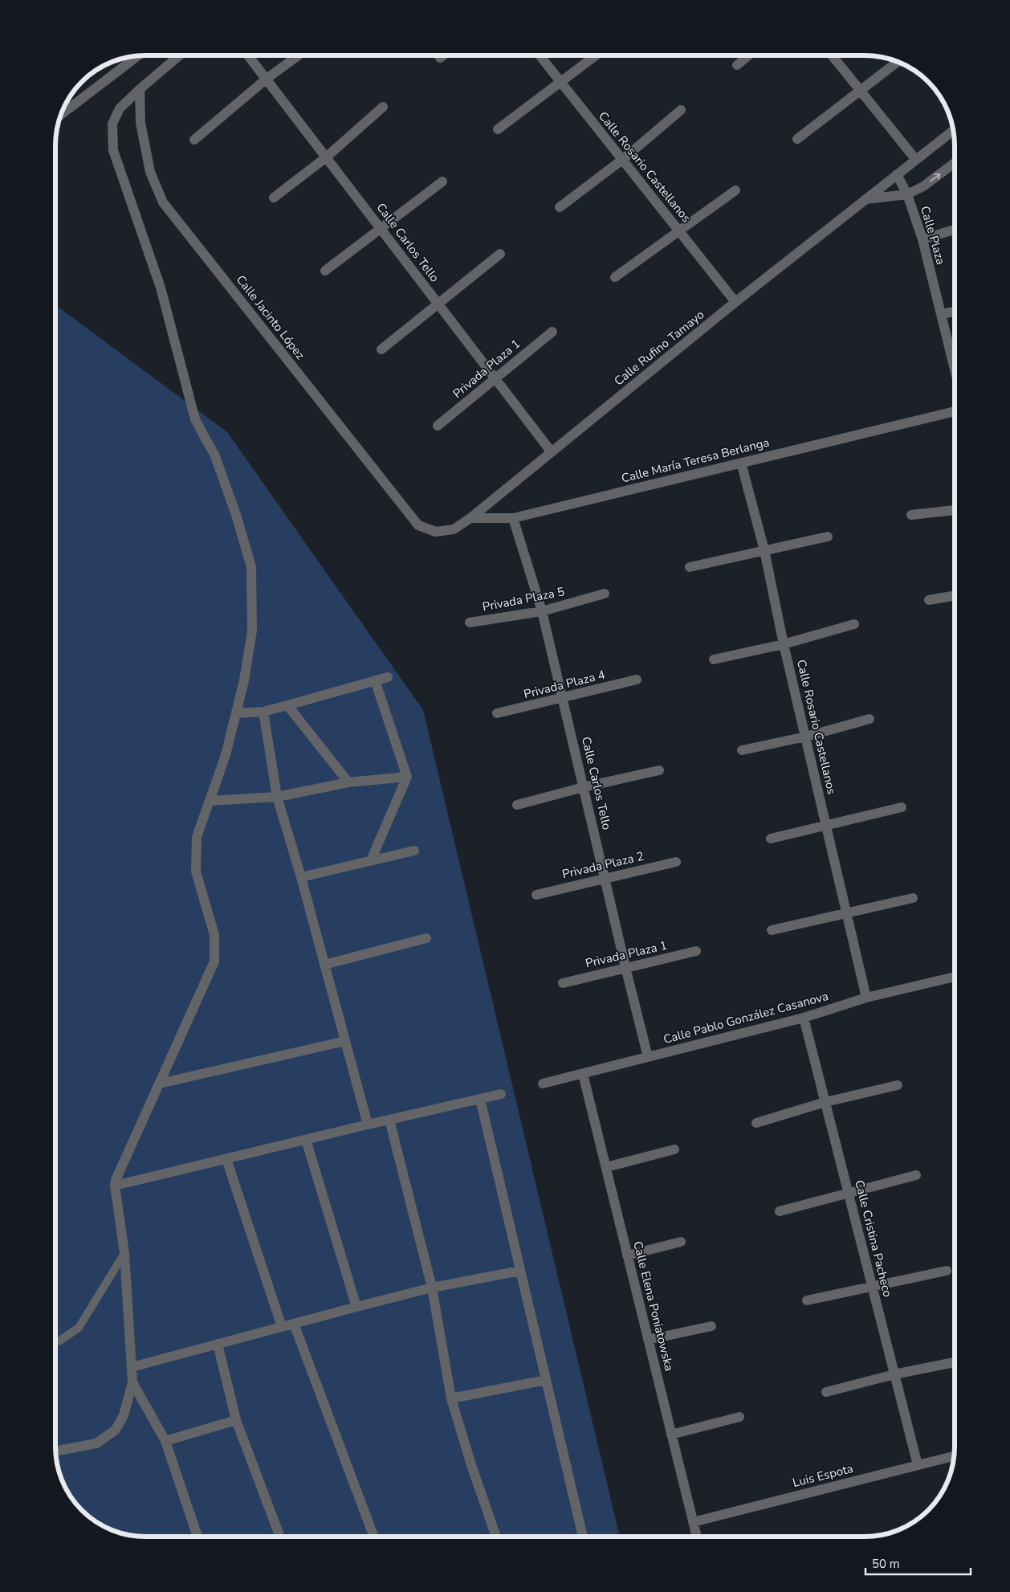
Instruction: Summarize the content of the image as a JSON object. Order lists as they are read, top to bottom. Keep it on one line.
{"streets":{"street":["Calle Rosario Castellanos","Calle Plaza","Calle Carlos Tello","Calle Jacinto López","Calle Rufino Tamayo","Privada Plaza 1","Calle María Teresa Berlanga","Privada Plaza 5","Privada Plaza 4","Privada Plaza 2","Calle Pablo González Casanova","Calle Cristina Pacheco","Calle Elena Poniatowska","Luis Espota"]},"crossings":[["Calle Rosario Castellanos","Calle Rufino Tamayo"],["Calle Rosario Castellanos","Calle María Teresa Berlanga"],["Calle Rosario Castellanos","Calle Pablo González Casanova"],["Calle Plaza","Calle Rufino Tamayo"],["Calle Carlos Tello","Calle Rufino Tamayo"],["Calle Carlos Tello","Privada Plaza 1"],["Calle Carlos Tello","Calle María Teresa Berlanga"],["Calle Carlos Tello","Privada Plaza 5"],["Calle Carlos Tello","Privada Plaza 4"],["Calle Carlos Tello","Privada Plaza 2"],["Calle Carlos Tello","Calle Pablo González Casanova"],["Calle Jacinto López","Calle Rufino Tamayo"],["Calle Jacinto López","Calle María Teresa Berlanga"],["Calle Rufino Tamayo","Calle María Teresa Berlanga"],["Calle Pablo González Casanova","Calle Cristina Pacheco"],["Calle Pablo González Casanova","Calle Elena Poniatowska"],["Calle Cristina Pacheco","Luis Espota"],["Calle Elena Poniatowska","Luis Espota"]],"scale_bar":"50 m"}
